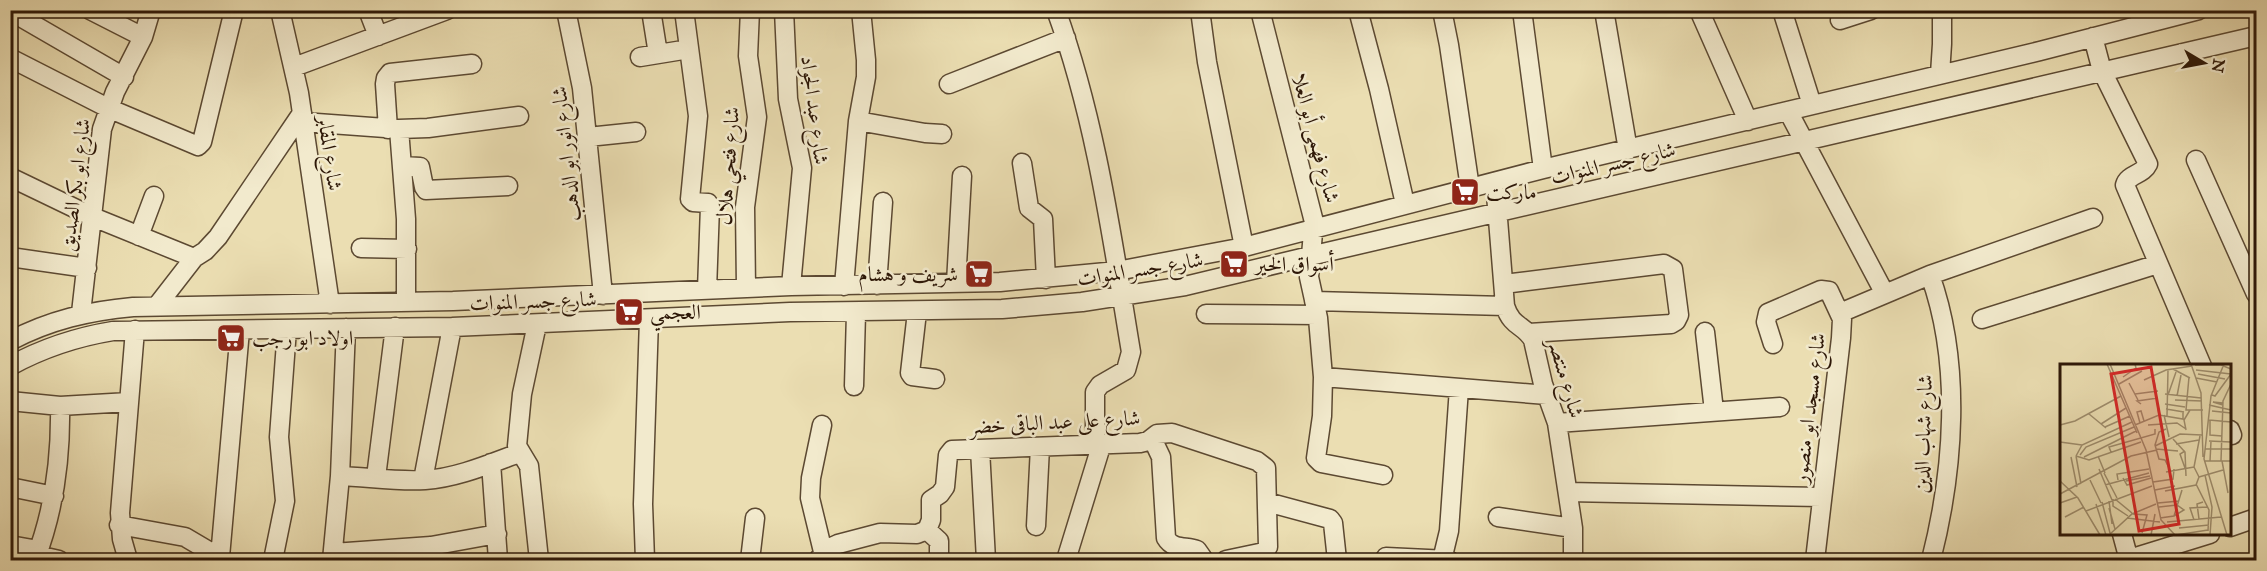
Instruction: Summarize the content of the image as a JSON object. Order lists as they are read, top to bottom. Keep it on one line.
{"streets":{"street":["شارع عبد الجواد","شارع فهمى أبو العلا","شارع المقابر","شارع انور ابو الدهب","شارع جسر المنوات","شارع فتحي هلال","شارع ابو بكر الصديق","شارع منتصر","شارع مسجد ابو منصور","شارع على عبد الباقى خضر","شارع شهاب الدين"]},"crossings":[["شارع عبد الجواد","شارع جسر المنوات"],["شارع فهمى أبو العلا","شارع جسر المنوات"],["شارع المقابر","شارع جسر المنوات"],["شارع انور ابو الدهب","شارع جسر المنوات"],["شارع جسر المنوات","شارع فتحي هلال"],["شارع جسر المنوات","شارع ابو بكر الصديق"]],"places":{"supermarket":["ماركت","أسواق الخير","شريف و هشام","العجمي","اولاد ابو رجب"]},"north":"right"}
